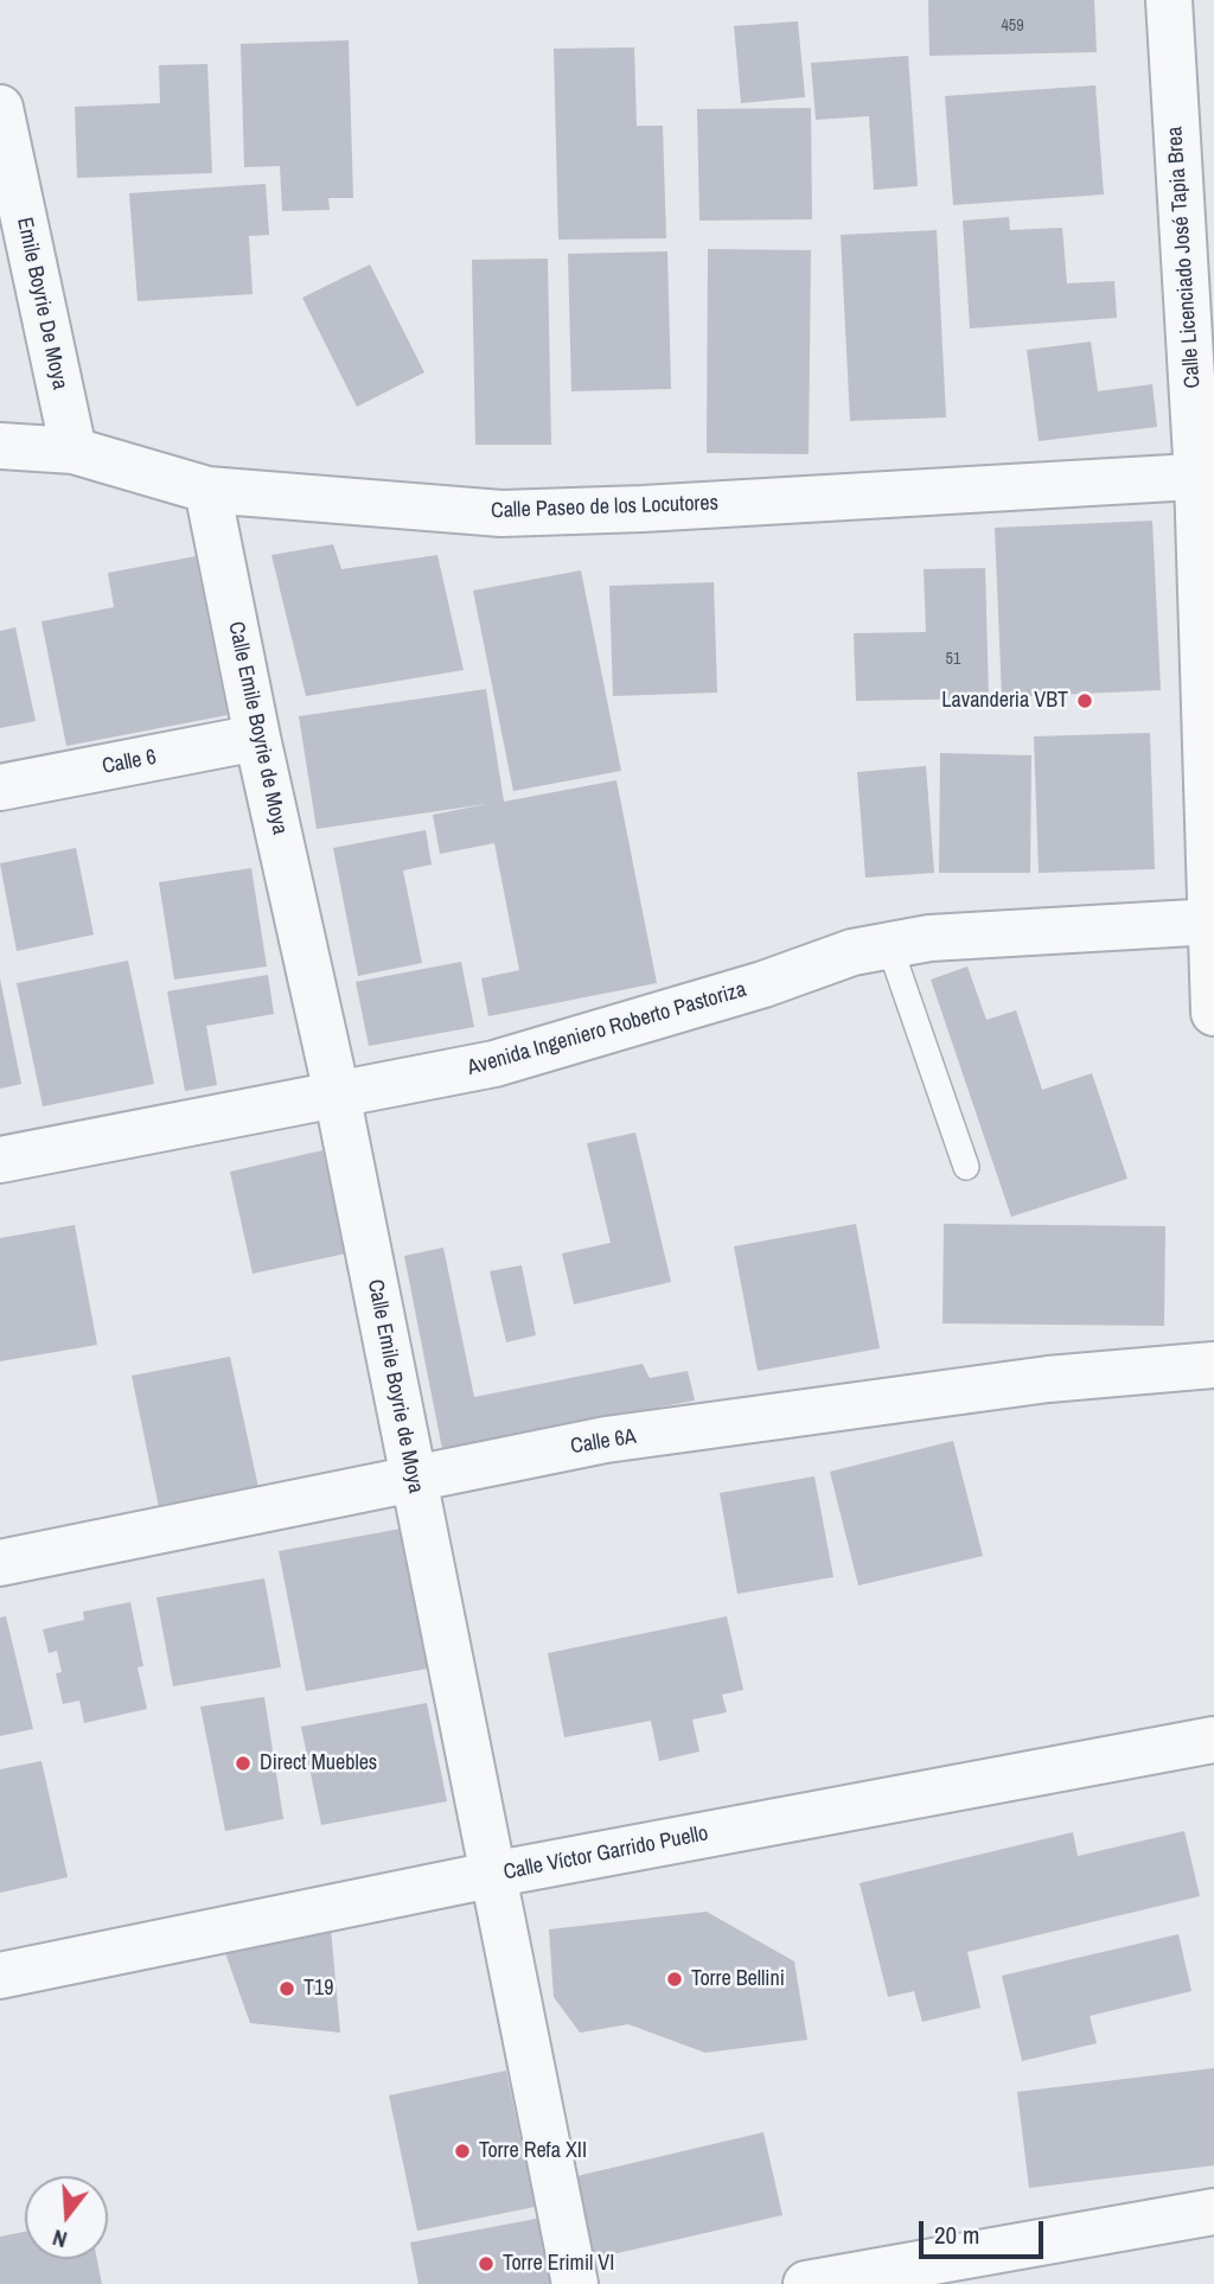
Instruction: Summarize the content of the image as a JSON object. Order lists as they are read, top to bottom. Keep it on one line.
{"streets":{"street":["Calle Licenciado José Tapia Brea","Emile Boyrie De Moya","Calle Paseo de los Locutores","Calle Emile Boyrie de Moya","Calle 6","Avenida Ingeniero Roberto Pastoriza","Calle 6A","Calle Víctor Garrido Puello"]},"crossings":[["Calle Licenciado José Tapia Brea","Calle Paseo de los Locutores"],["Calle Licenciado José Tapia Brea","Avenida Ingeniero Roberto Pastoriza"],["Emile Boyrie De Moya","Calle Paseo de los Locutores"],["Calle Paseo de los Locutores","Calle Emile Boyrie de Moya"],["Calle Emile Boyrie de Moya","Calle 6"],["Calle Emile Boyrie de Moya","Avenida Ingeniero Roberto Pastoriza"],["Calle Emile Boyrie de Moya","Calle 6A"],["Calle Emile Boyrie de Moya","Calle Víctor Garrido Puello"]],"places":["Lavanderia VBT","Direct Muebles","Torre Bellini","T19","Torre Refa XII","Torre Erimil VI"],"house_numbers":["459","51"],"scale_bar":"20 m","north":"bottom"}
